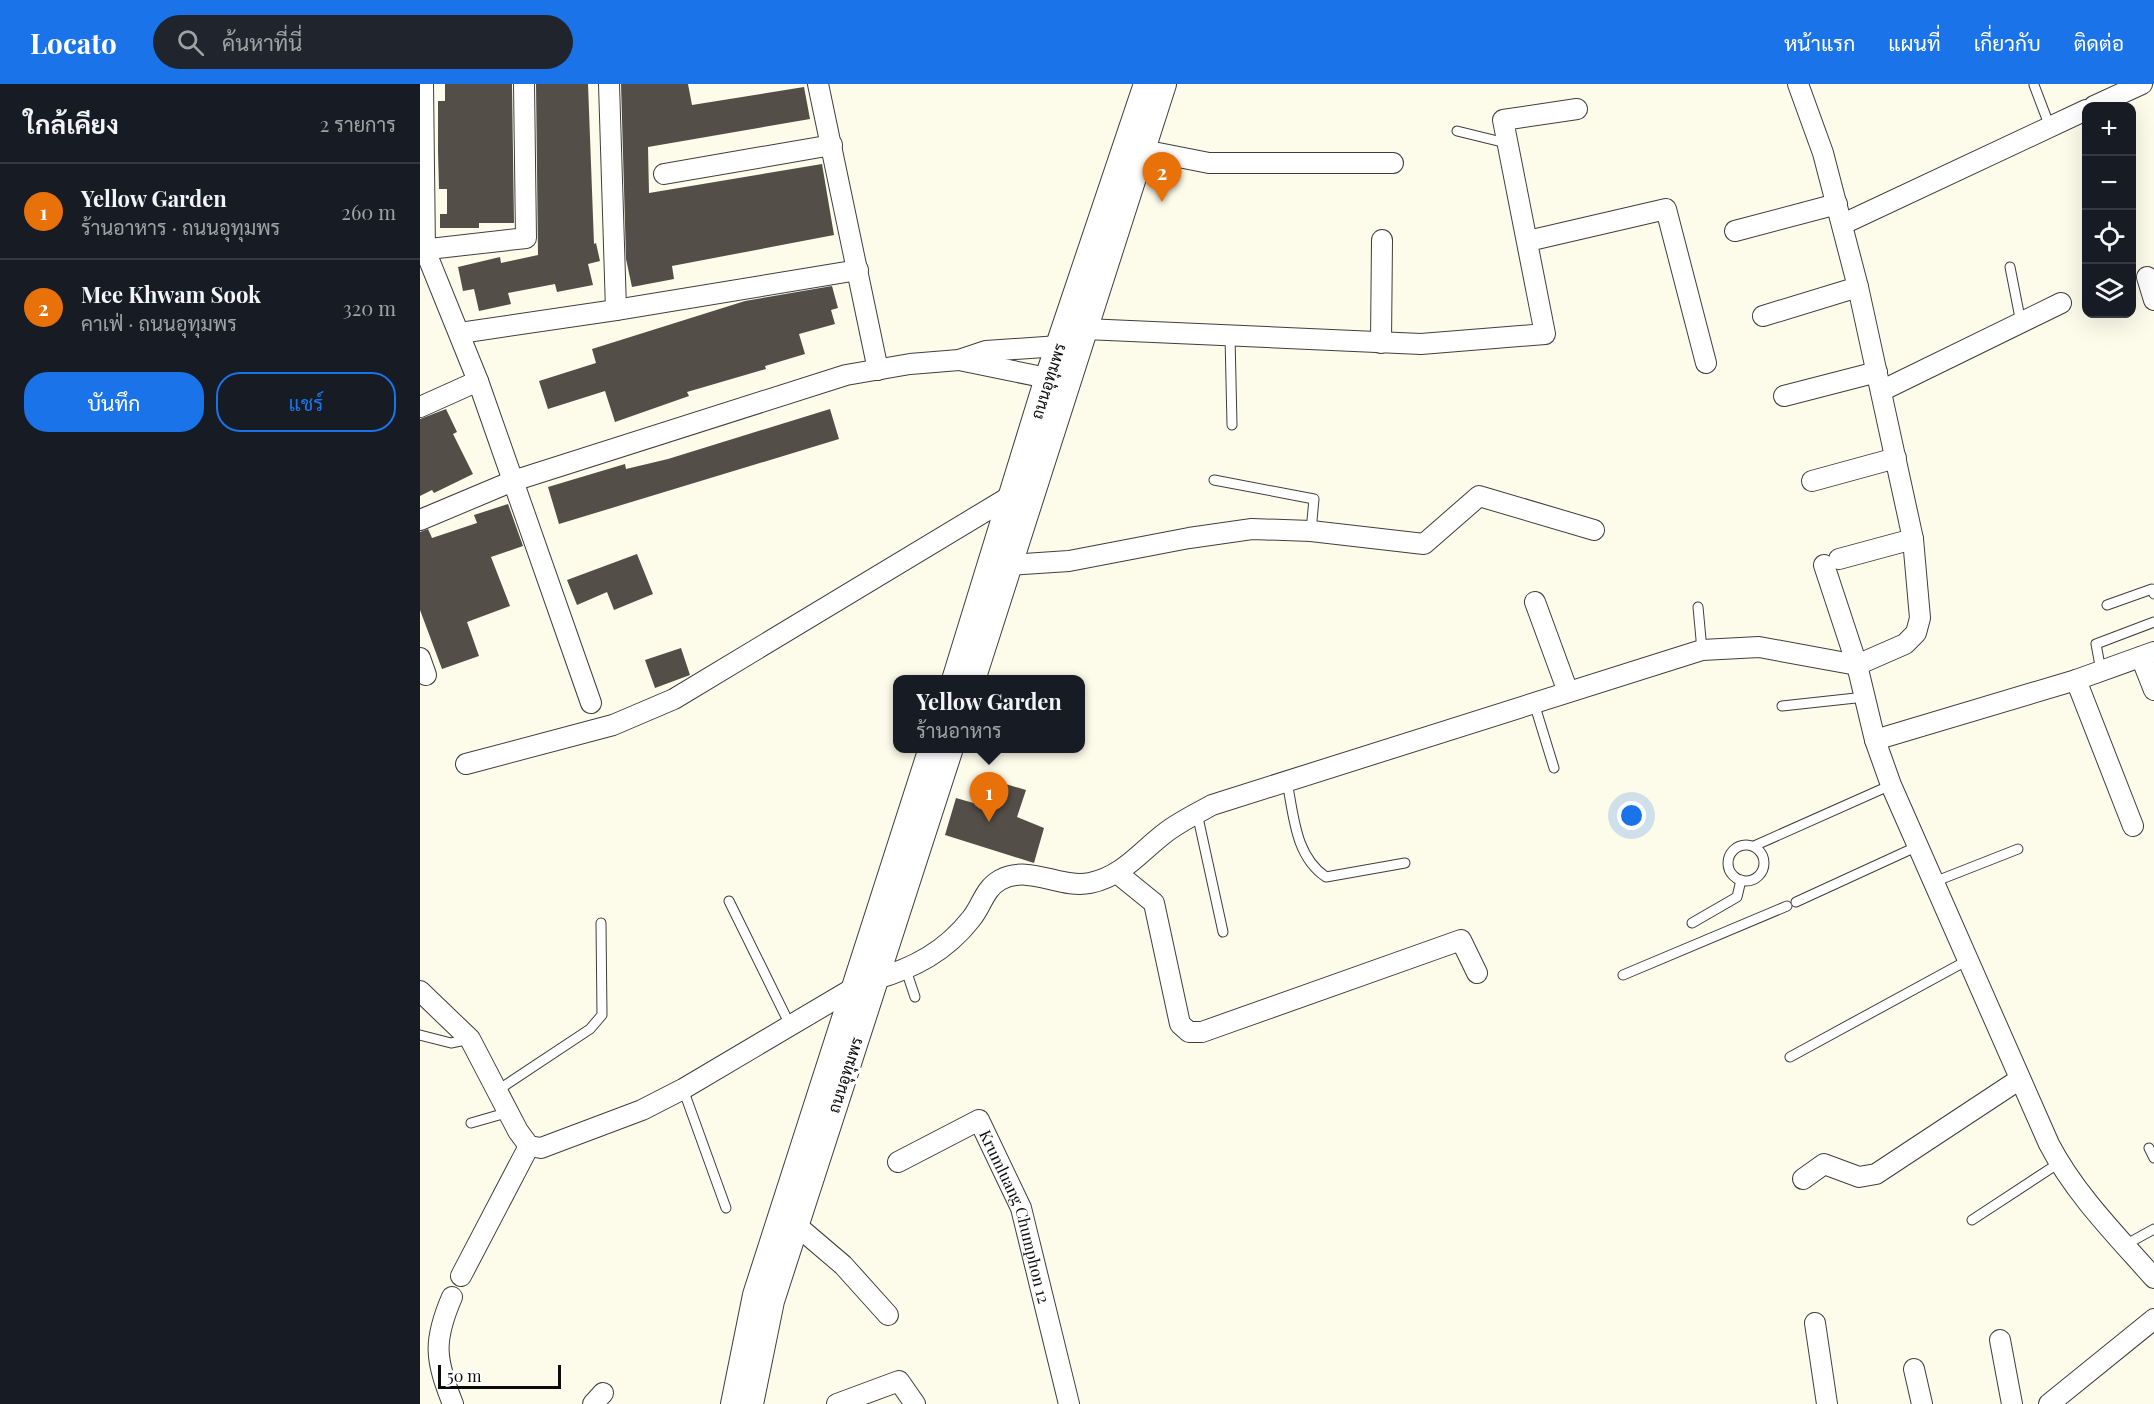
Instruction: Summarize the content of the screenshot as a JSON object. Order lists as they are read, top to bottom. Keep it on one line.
{"streets":{"street":["ถนนอุทุมพร","Krumluang Chumphon 12"]},"scale_bar":"50 m","page":{"header":"Locato","search":"ค้นหาที่นี่","nav":["หน้าแรก","แผนที่","เกี่ยวกับ","ติดต่อ"],"heading":["ใกล้เคียง","2 รายการ"],"map_buttons":["+","−"],"pins":["2","1"],"list":[{"mark":"1","name":"Yellow Garden","note":"ร้านอาหาร · ถนนอุทุมพร","value":"260 m"},{"mark":"2","name":"Mee Khwam Sook","note":"คาเฟ่ · ถนนอุทุมพร","value":"320 m"}],"buttons":["บันทึก","แชร์"],"popup":["Yellow Garden","ร้านอาหาร"],"scale":"50 m"}}
